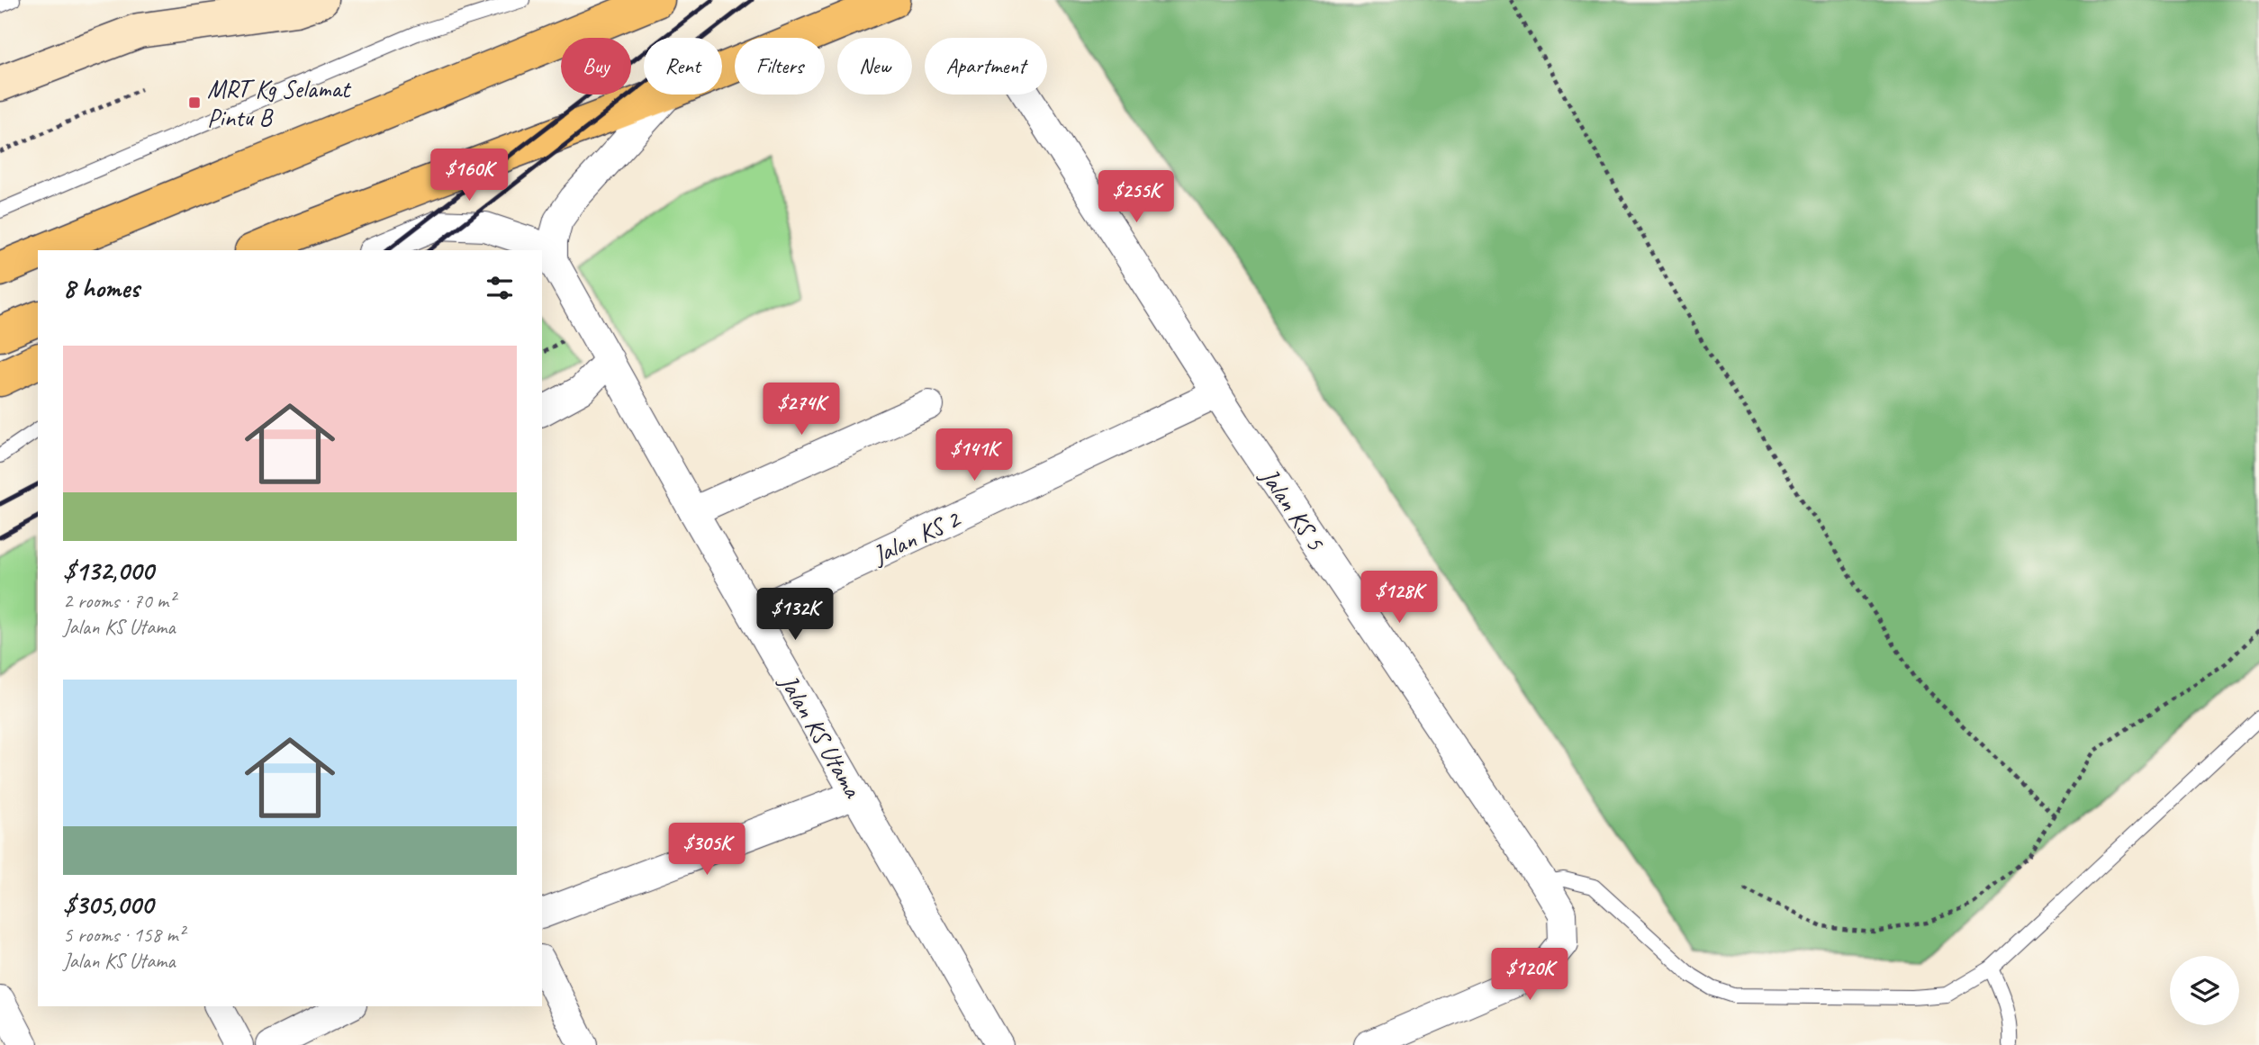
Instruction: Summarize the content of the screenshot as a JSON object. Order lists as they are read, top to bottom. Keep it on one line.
{"streets":{"street":["Jalan KS 5","Jalan KS 2","Jalan KS Utama"]},"crossings":[["Jalan KS 5","Jalan KS 2"],["Jalan KS 2","Jalan KS Utama"]],"places":{"transit":["MRT Kg Selamat Pintu B"]},"page":{"chip":["Buy","Rent","Filters","New","Apartment"],"price":["$160K","$255K","$274K","$141K","$128K","$132K","$305K","$120K"],"heading":"8 homes","list":[{"name":"$132,000","note":"2 rooms · 70 m² · Jalan KS Utama"},{"name":"$305,000","note":"5 rooms · 158 m² · Jalan KS Utama"}]}}
